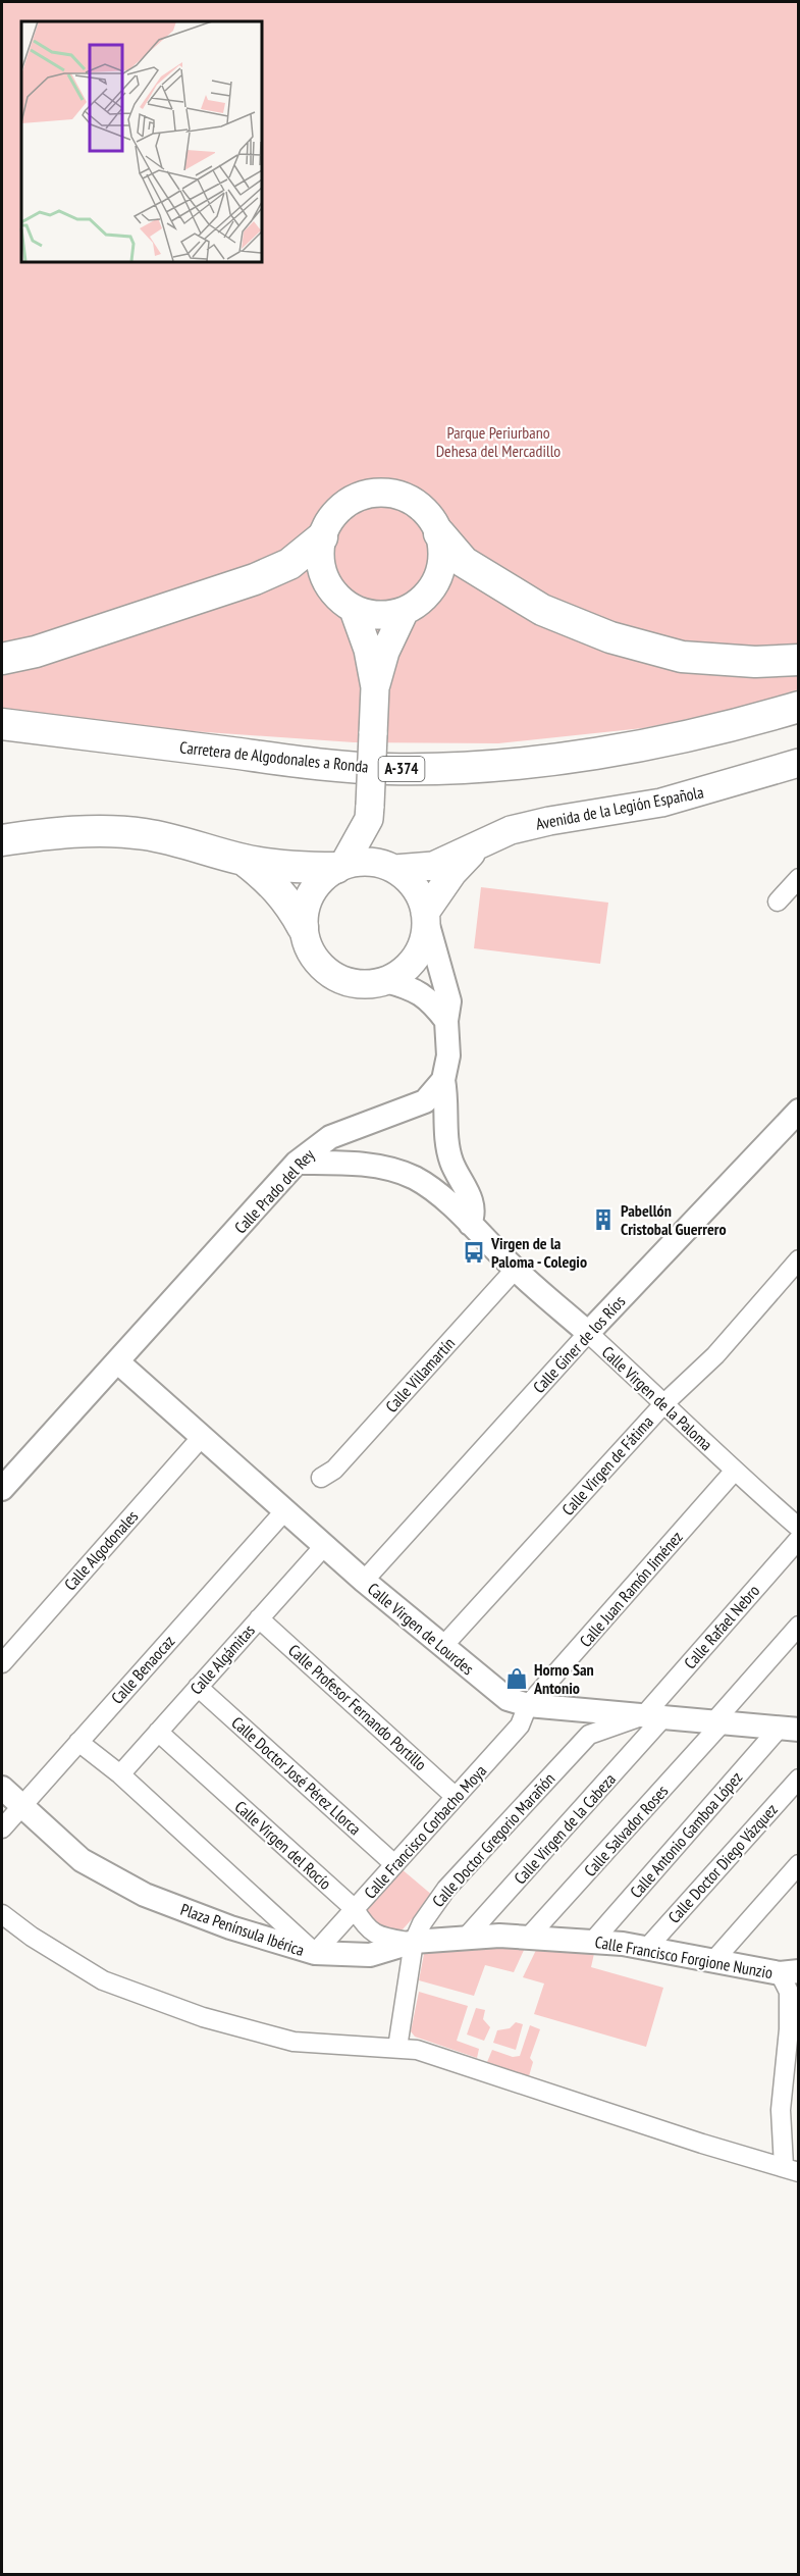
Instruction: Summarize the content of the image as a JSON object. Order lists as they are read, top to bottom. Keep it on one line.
{"streets":{"main road":["Carretera de Algodonales a Ronda","A-374","Avenida de la Legión Española"],"street":["Calle Prado del Rey","Calle Giner de los Ríos","Calle Villamartín","Calle Virgen de la Paloma","Calle Virgen de Fátima","Calle Algodonales","Calle Juan Ramón Jiménez","Calle Rafael Nebro","Calle Virgen de Lourdes","Calle Algámitas","Calle Benaocaz","Calle Profesor Fernando Portillo","Calle Doctor José Pérez Llorca","Calle Virgen de la Cabeza","Calle Salvador Roses","Calle Francisco Corbacho Moya","Calle Antonio Gamboa López","Calle Doctor Gregorio Marañón","Calle Virgen del Rocío","Calle Doctor Diego Vázquez","Plaza Península Ibérica","Calle Francisco Forgione Nunzio"]},"crossings":[["Calle Prado del Rey","Calle Virgen de la Paloma"],["Calle Prado del Rey","Calle Virgen de Lourdes"],["Calle Giner de los Ríos","Calle Virgen de la Paloma"],["Calle Giner de los Ríos","Calle Virgen de Lourdes"],["Calle Villamartín","Calle Virgen de la Paloma"],["Calle Virgen de la Paloma","Calle Virgen de Fátima"],["Calle Virgen de la Paloma","Calle Juan Ramón Jiménez"],["Calle Virgen de Fátima","Calle Virgen de Lourdes"],["Calle Algodonales","Calle Virgen de Lourdes"],["Calle Juan Ramón Jiménez","Calle Virgen de Lourdes"],["Calle Juan Ramón Jiménez","Calle Francisco Corbacho Moya"],["Calle Rafael Nebro","Calle Virgen de Lourdes"],["Calle Rafael Nebro","Calle Virgen de la Cabeza"],["Calle Rafael Nebro","Calle Doctor Gregorio Marañón"],["Calle Virgen de Lourdes","Calle Algámitas"],["Calle Virgen de Lourdes","Calle Benaocaz"],["Calle Virgen de Lourdes","Calle Virgen de la Cabeza"],["Calle Virgen de Lourdes","Calle Salvador Roses"],["Calle Virgen de Lourdes","Calle Francisco Corbacho Moya"],["Calle Virgen de Lourdes","Calle Antonio Gamboa López"],["Calle Virgen de Lourdes","Calle Doctor Gregorio Marañón"],["Calle Algámitas","Calle Profesor Fernando Portillo"],["Calle Algámitas","Calle Doctor José Pérez Llorca"],["Calle Algámitas","Calle Virgen del Rocío"],["Calle Algámitas","Plaza Península Ibérica"],["Calle Benaocaz","Plaza Península Ibérica"],["Calle Profesor Fernando Portillo","Calle Francisco Corbacho Moya"],["Calle Doctor José Pérez Llorca","Calle Francisco Corbacho Moya"],["Calle Virgen de la Cabeza","Calle Doctor Gregorio Marañón"],["Calle Virgen de la Cabeza","Calle Francisco Forgione Nunzio"],["Calle Salvador Roses","Calle Francisco Forgione Nunzio"],["Calle Francisco Corbacho Moya","Calle Virgen del Rocío"],["Calle Francisco Corbacho Moya","Plaza Península Ibérica"],["Calle Francisco Corbacho Moya","Calle Francisco Forgione Nunzio"],["Calle Antonio Gamboa López","Calle Francisco Forgione Nunzio"],["Calle Doctor Gregorio Marañón","Calle Virgen del Rocío"],["Calle Doctor Gregorio Marañón","Calle Francisco Forgione Nunzio"],["Calle Virgen del Rocío","Calle Francisco Forgione Nunzio"],["Calle Doctor Diego Vázquez","Calle Francisco Forgione Nunzio"],["Plaza Península Ibérica","Calle Francisco Forgione Nunzio"]],"parks":["Parque Periurbano Dehesa del Mercadillo"],"places":{"building":["Pabellón Cristobal Guerrero"],"bus stop":["Virgen de la Paloma - Colegio"],"shop":["Horno San Antonio"]}}
